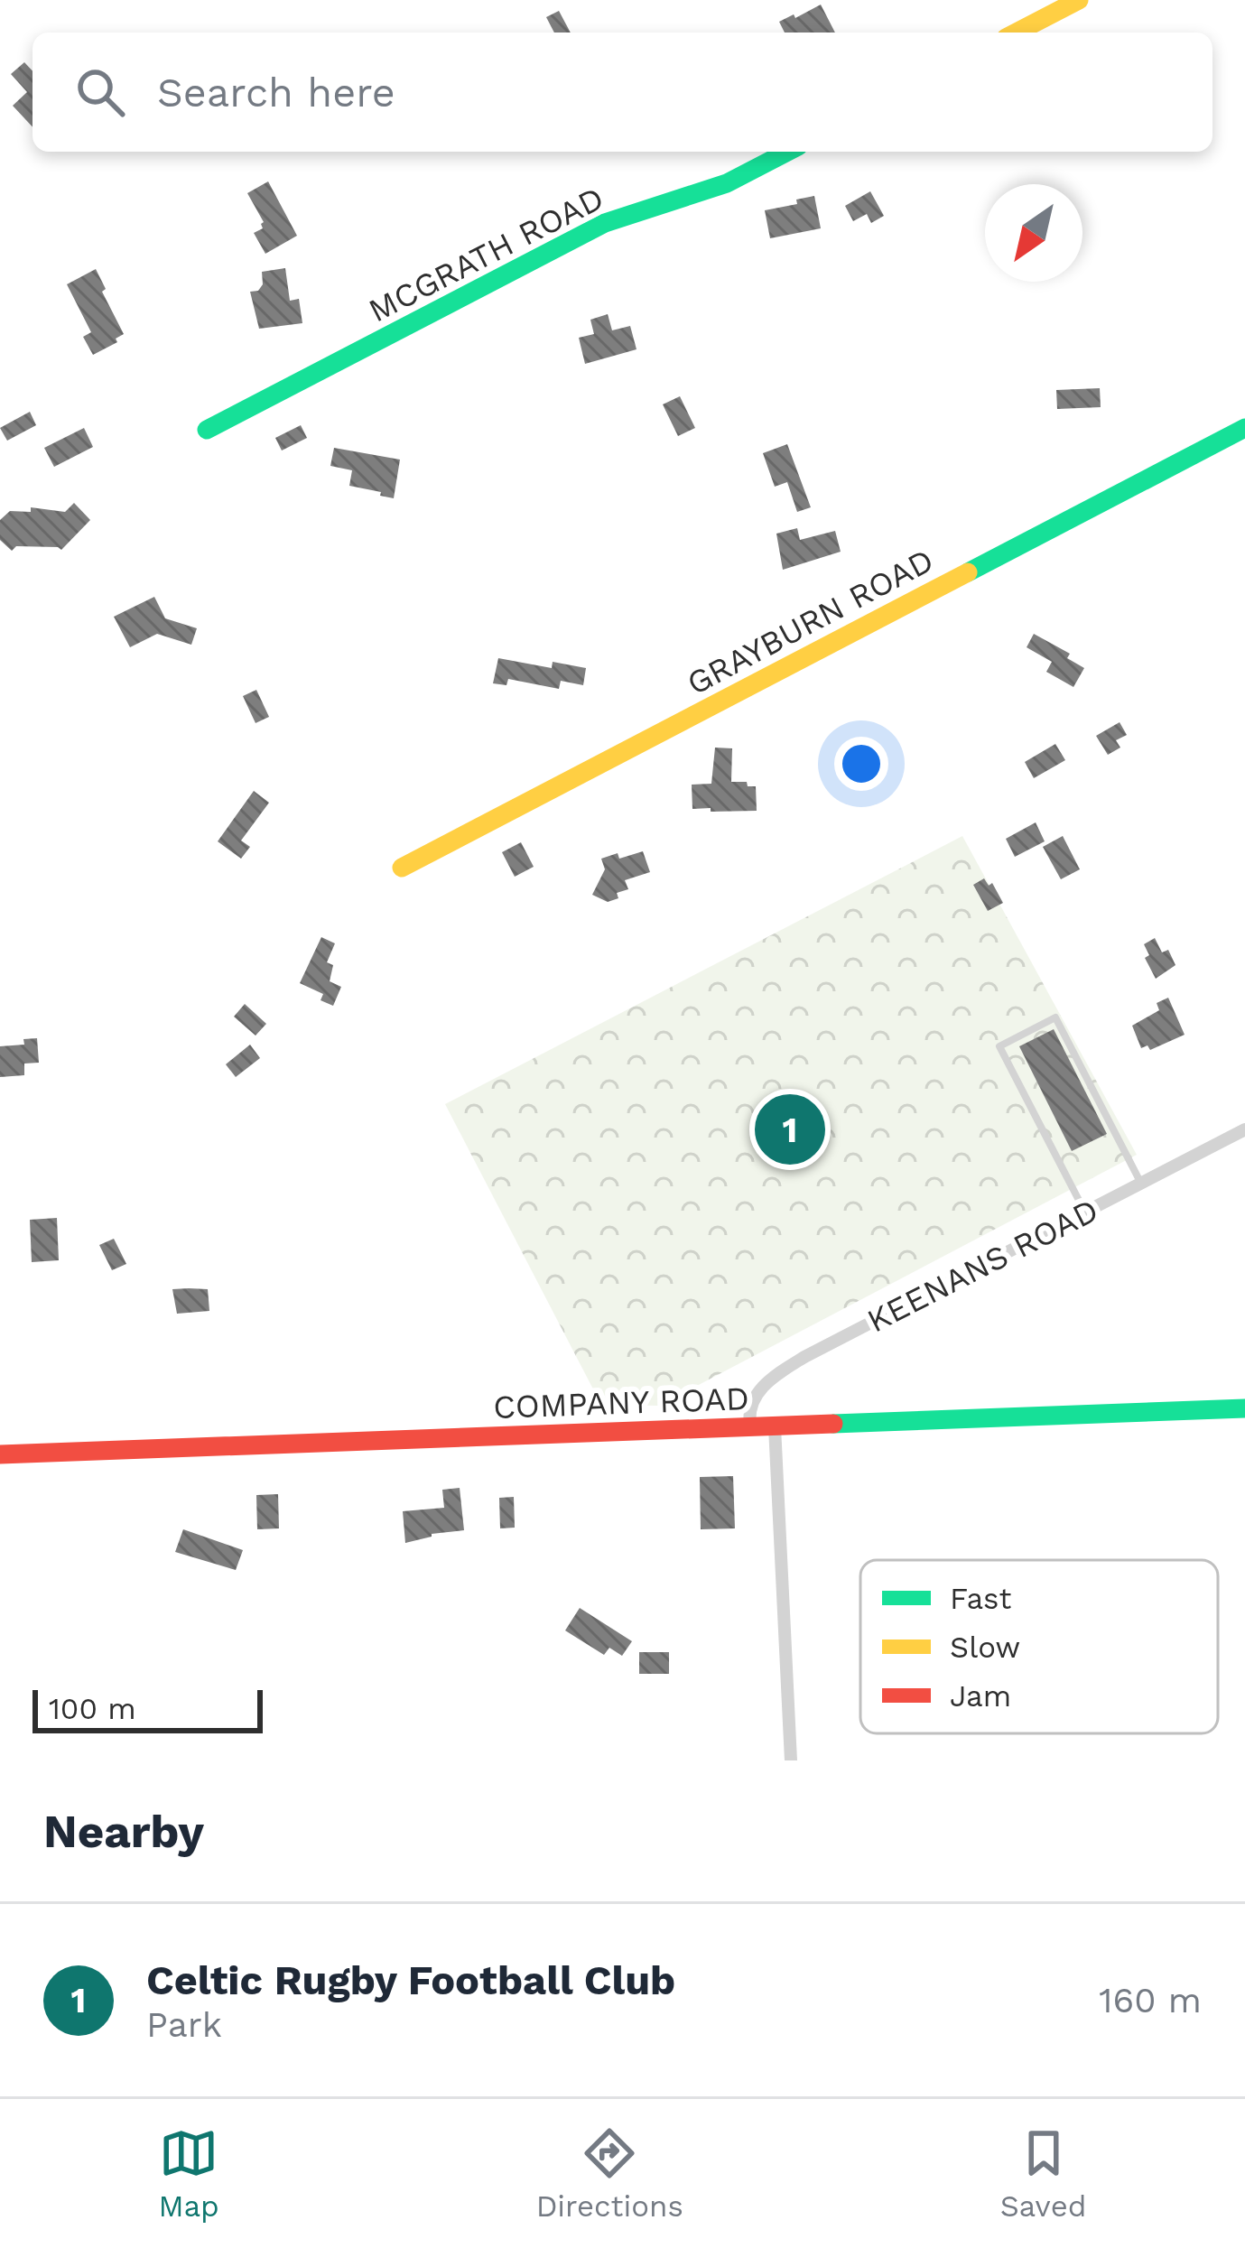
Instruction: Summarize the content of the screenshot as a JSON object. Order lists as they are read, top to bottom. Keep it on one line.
{"streets":{"street":["MCGRATH ROAD","GRAYBURN ROAD","KEENANS ROAD","COMPANY ROAD"]},"crossings":[["KEENANS ROAD","COMPANY ROAD"]],"legend":["Fast","Slow","Jam"],"scale_bar":"100 m","north":"bottom left","page":{"search":"Search here","pins":"1","scale":"100 m","heading":"Nearby","list":[{"mark":"1","name":"Celtic Rugby Football Club","note":"Park","value":"160 m"}],"nav":["Map","Directions","Saved"]}}
